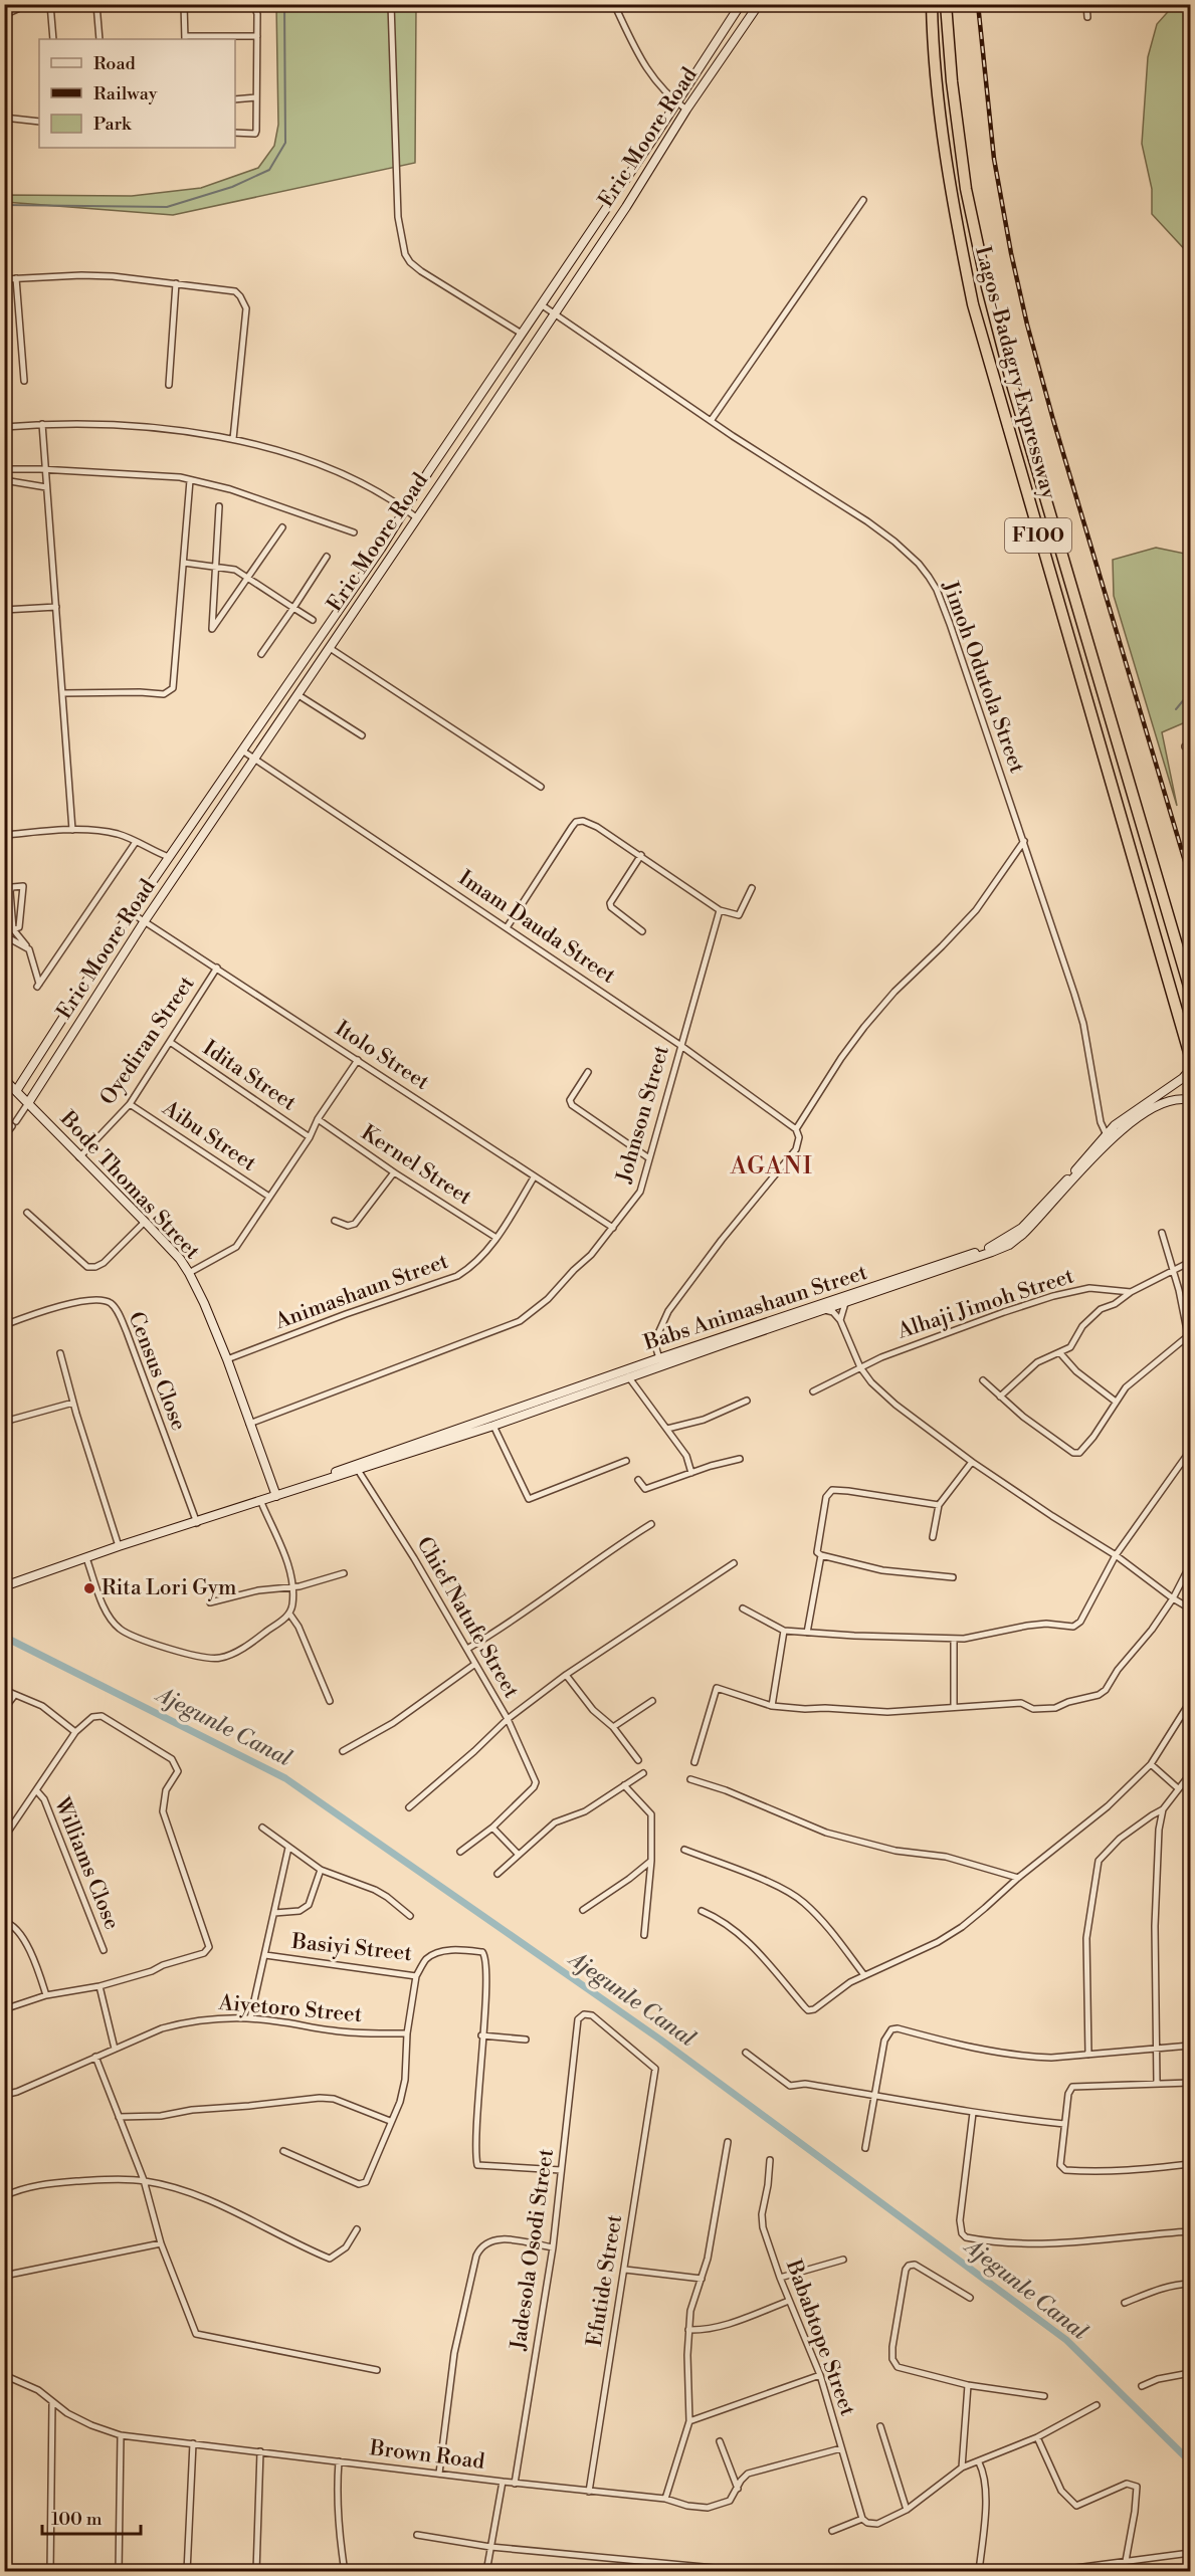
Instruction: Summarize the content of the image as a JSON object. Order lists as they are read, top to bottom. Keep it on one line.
{"streets":{"highway":["Lagos-Badagry Expressway","F100"],"street":["Eric Moore Road","Jimoh Odutola Street","Imam Dauda Street","Oyediran Street","Itolo Street","Idita Street","Johnson Street","Aibu Street","Kernel Street","Bode Thomas Street","Animashaun Street","Alhaji Jimoh Street","Babs Animashaun Street","Census Close","Chief Natufe Street","Williams Close","Basiyi Street","Aiyetoro Street","Jadesola Osodi Street","Efutide Street","Bababtope Street","Brown Road"]},"crossings":[["Eric Moore Road","Jimoh Odutola Street"],["Eric Moore Road","Imam Dauda Street"],["Eric Moore Road","Itolo Street"],["Eric Moore Road","Bode Thomas Street"],["Lagos-Badagry Expressway","Babs Animashaun Street"],["Jimoh Odutola Street","Babs Animashaun Street"],["Imam Dauda Street","Johnson Street"],["Oyediran Street","Itolo Street"],["Oyediran Street","Idita Street"],["Oyediran Street","Aibu Street"],["Oyediran Street","Bode Thomas Street"],["Itolo Street","Johnson Street"],["Itolo Street","Animashaun Street"],["Johnson Street","Bode Thomas Street"],["Kernel Street","Animashaun Street"],["Bode Thomas Street","Animashaun Street"],["Bode Thomas Street","Babs Animashaun Street"],["Babs Animashaun Street","Census Close"],["Babs Animashaun Street","Chief Natufe Street"],["Jadesola Osodi Street","Efutide Street"],["Jadesola Osodi Street","Brown Road"],["Efutide Street","Brown Road"],["Bababtope Street","Brown Road"]],"districts":["AGANI"],"water":["Ajegunle Canal"],"places":["Rita Lori Gym"],"legend":["Road","Railway","Park"],"scale_bar":"100 m"}
